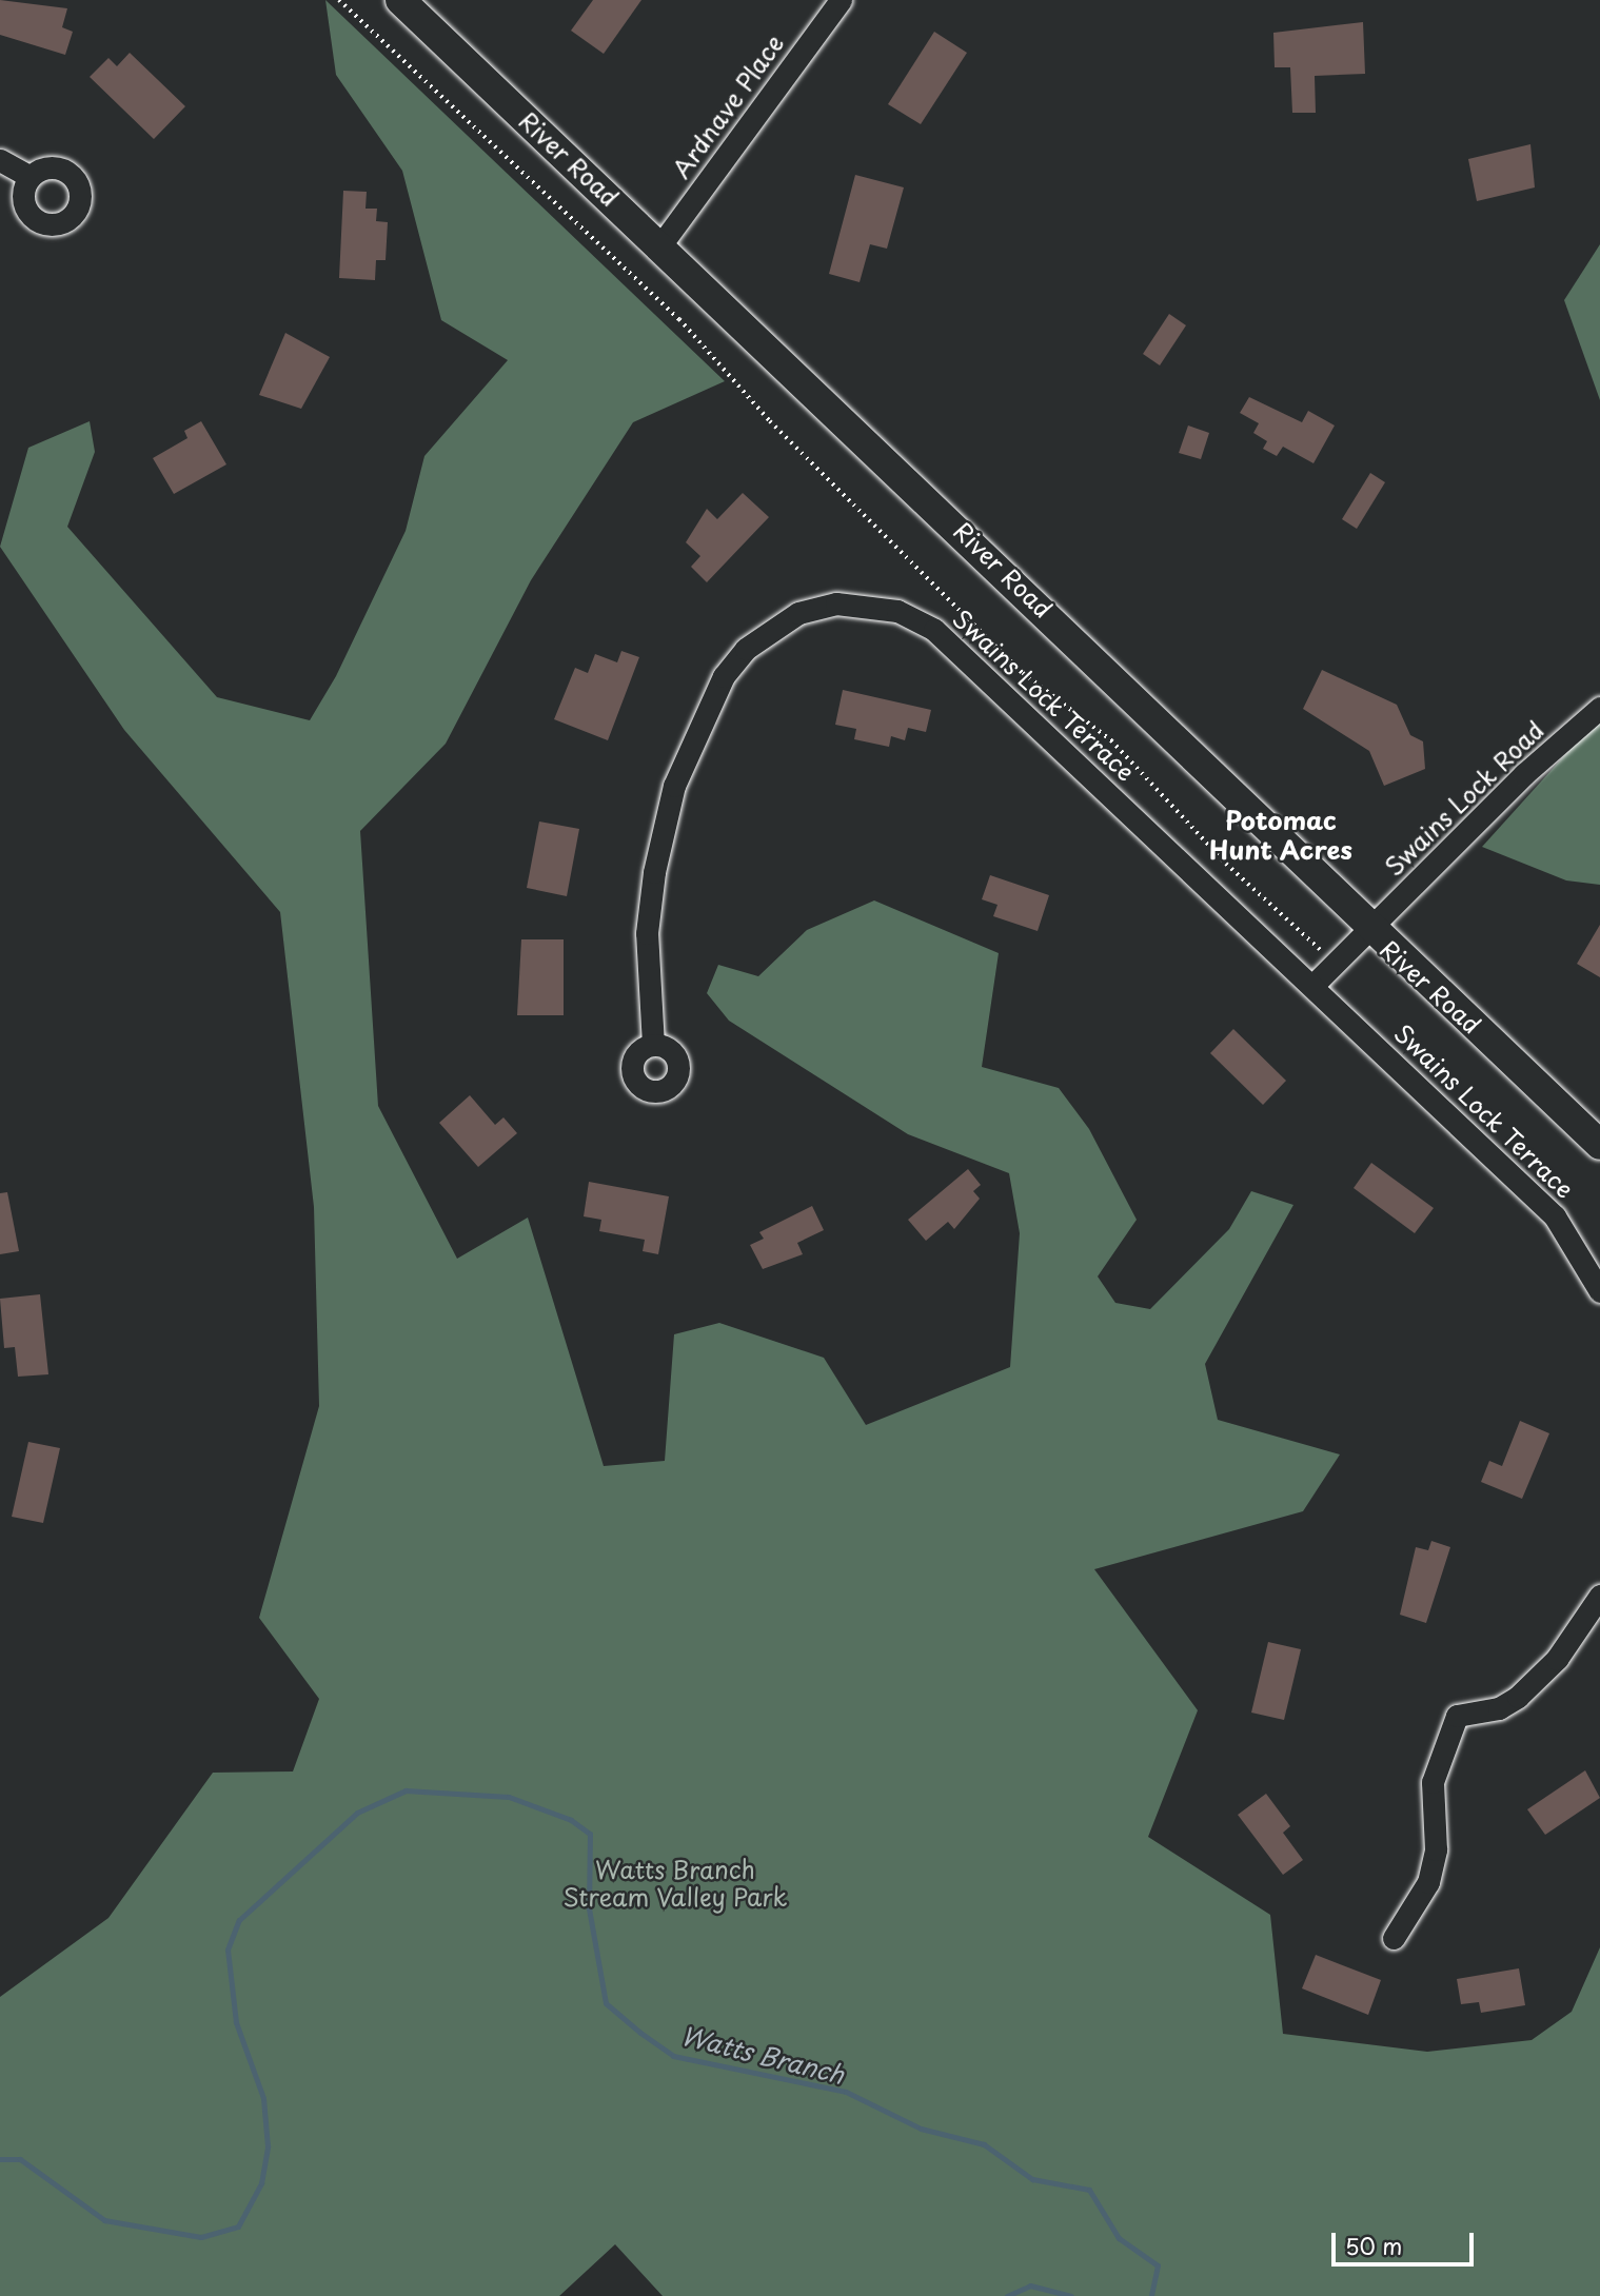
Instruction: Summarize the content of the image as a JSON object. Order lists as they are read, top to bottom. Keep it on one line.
{"streets":{"main road":["River Road"],"street":["Ardnave Place","Swains Lock Terrace","Swains Lock Road"]},"crossings":[["Ardnave Place","River Road"],["River Road","Swains Lock Road"]],"districts":["Potomac Hunt Acres"],"water":["Watts Branch"],"parks":["Watts Branch Stream Valley Park"],"scale_bar":"50 m"}
